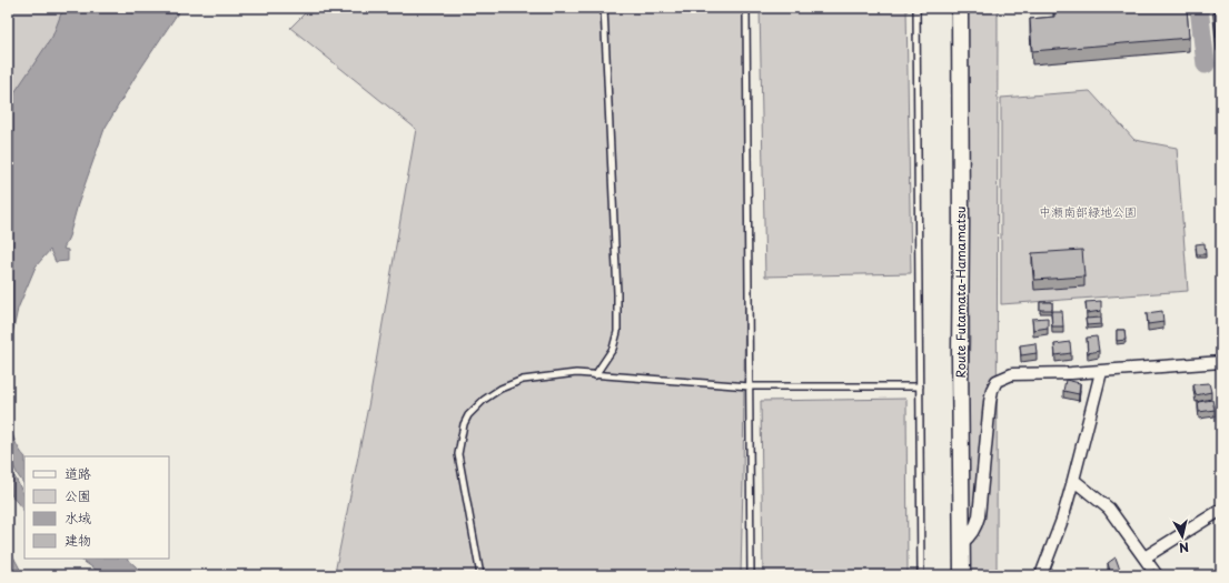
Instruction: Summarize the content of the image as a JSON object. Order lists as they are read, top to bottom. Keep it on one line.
{"streets":{"main road":["Route Futamata-Hamamatsu"]},"parks":["中瀬南部緑地公園"],"legend":["道路","公園","水域","建物"],"north":"bottom"}
